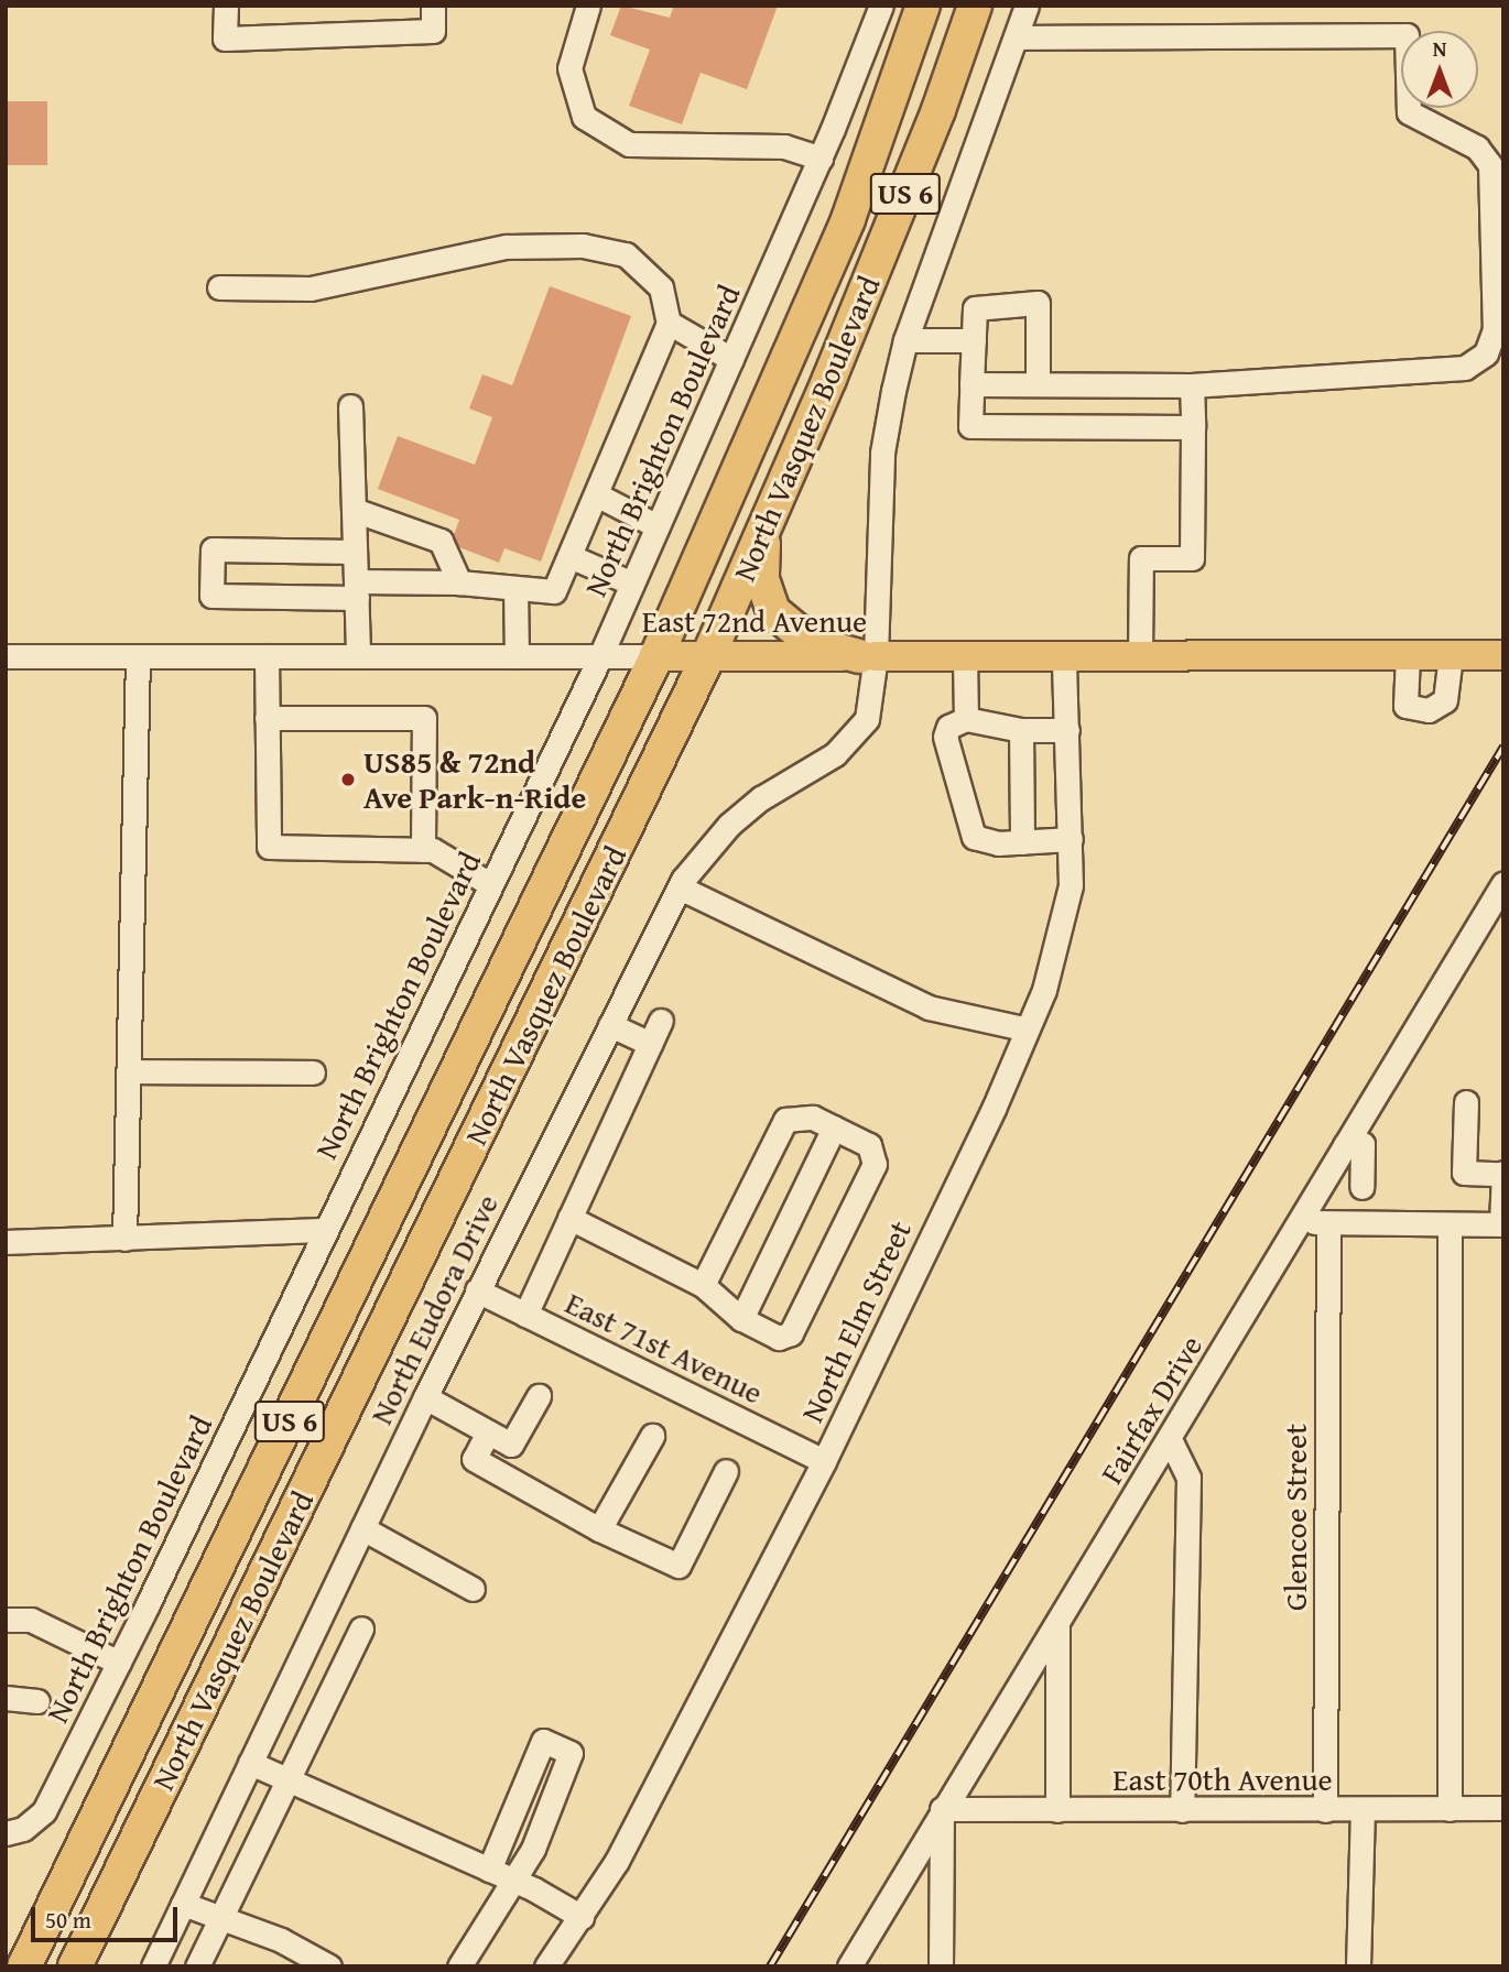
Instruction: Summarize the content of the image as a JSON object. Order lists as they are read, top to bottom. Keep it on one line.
{"streets":{"highway":["US 6","North Vasquez Boulevard"],"main road":["East 72nd Avenue"],"street":["North Brighton Boulevard","North Eudora Drive","North Elm Street","East 71st Avenue","Fairfax Drive","Glencoe Street","East 70th Avenue"]},"crossings":[["North Vasquez Boulevard","East 72nd Avenue"],["North Brighton Boulevard","East 72nd Avenue"],["East 72nd Avenue","North Eudora Drive"],["East 72nd Avenue","North Elm Street"],["North Eudora Drive","East 71st Avenue"],["North Elm Street","East 71st Avenue"],["Fairfax Drive","East 70th Avenue"],["Glencoe Street","East 70th Avenue"]],"places":["US85 & 72nd Ave Park-n-Ride"],"scale_bar":"50 m","north":"top"}
